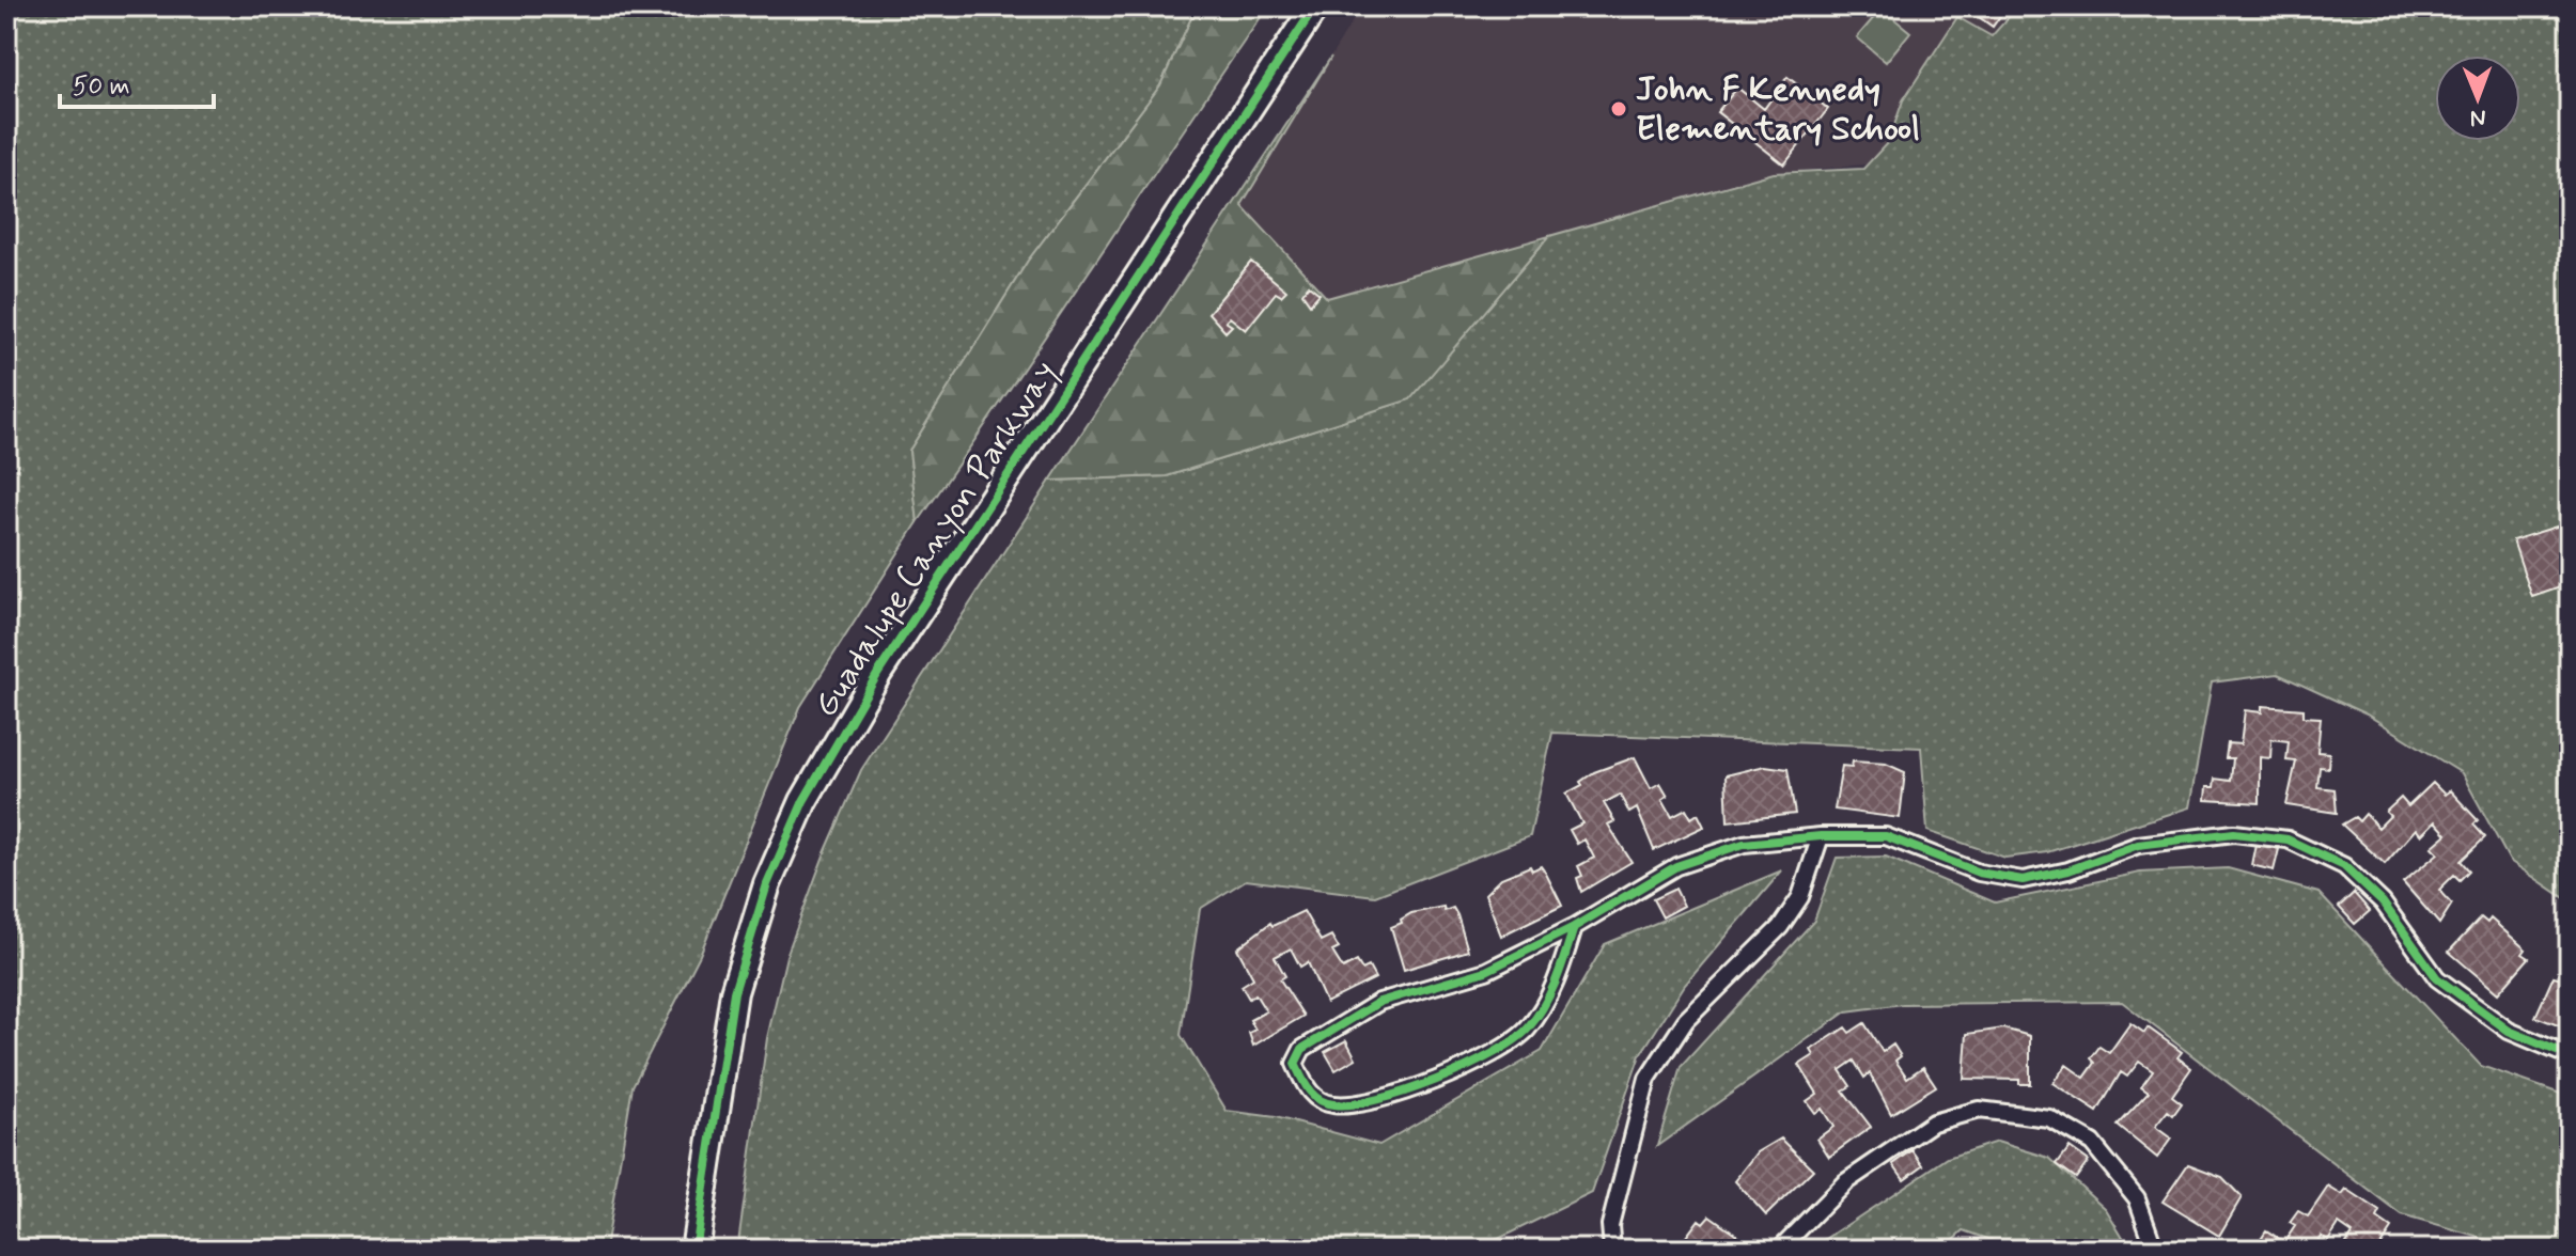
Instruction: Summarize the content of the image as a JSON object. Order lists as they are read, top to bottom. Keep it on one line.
{"streets":{"main road":["Guadalupe Canyon Parkway"]},"places":["John F Kennedy Elementary School"],"scale_bar":"50 m","north":"bottom"}
